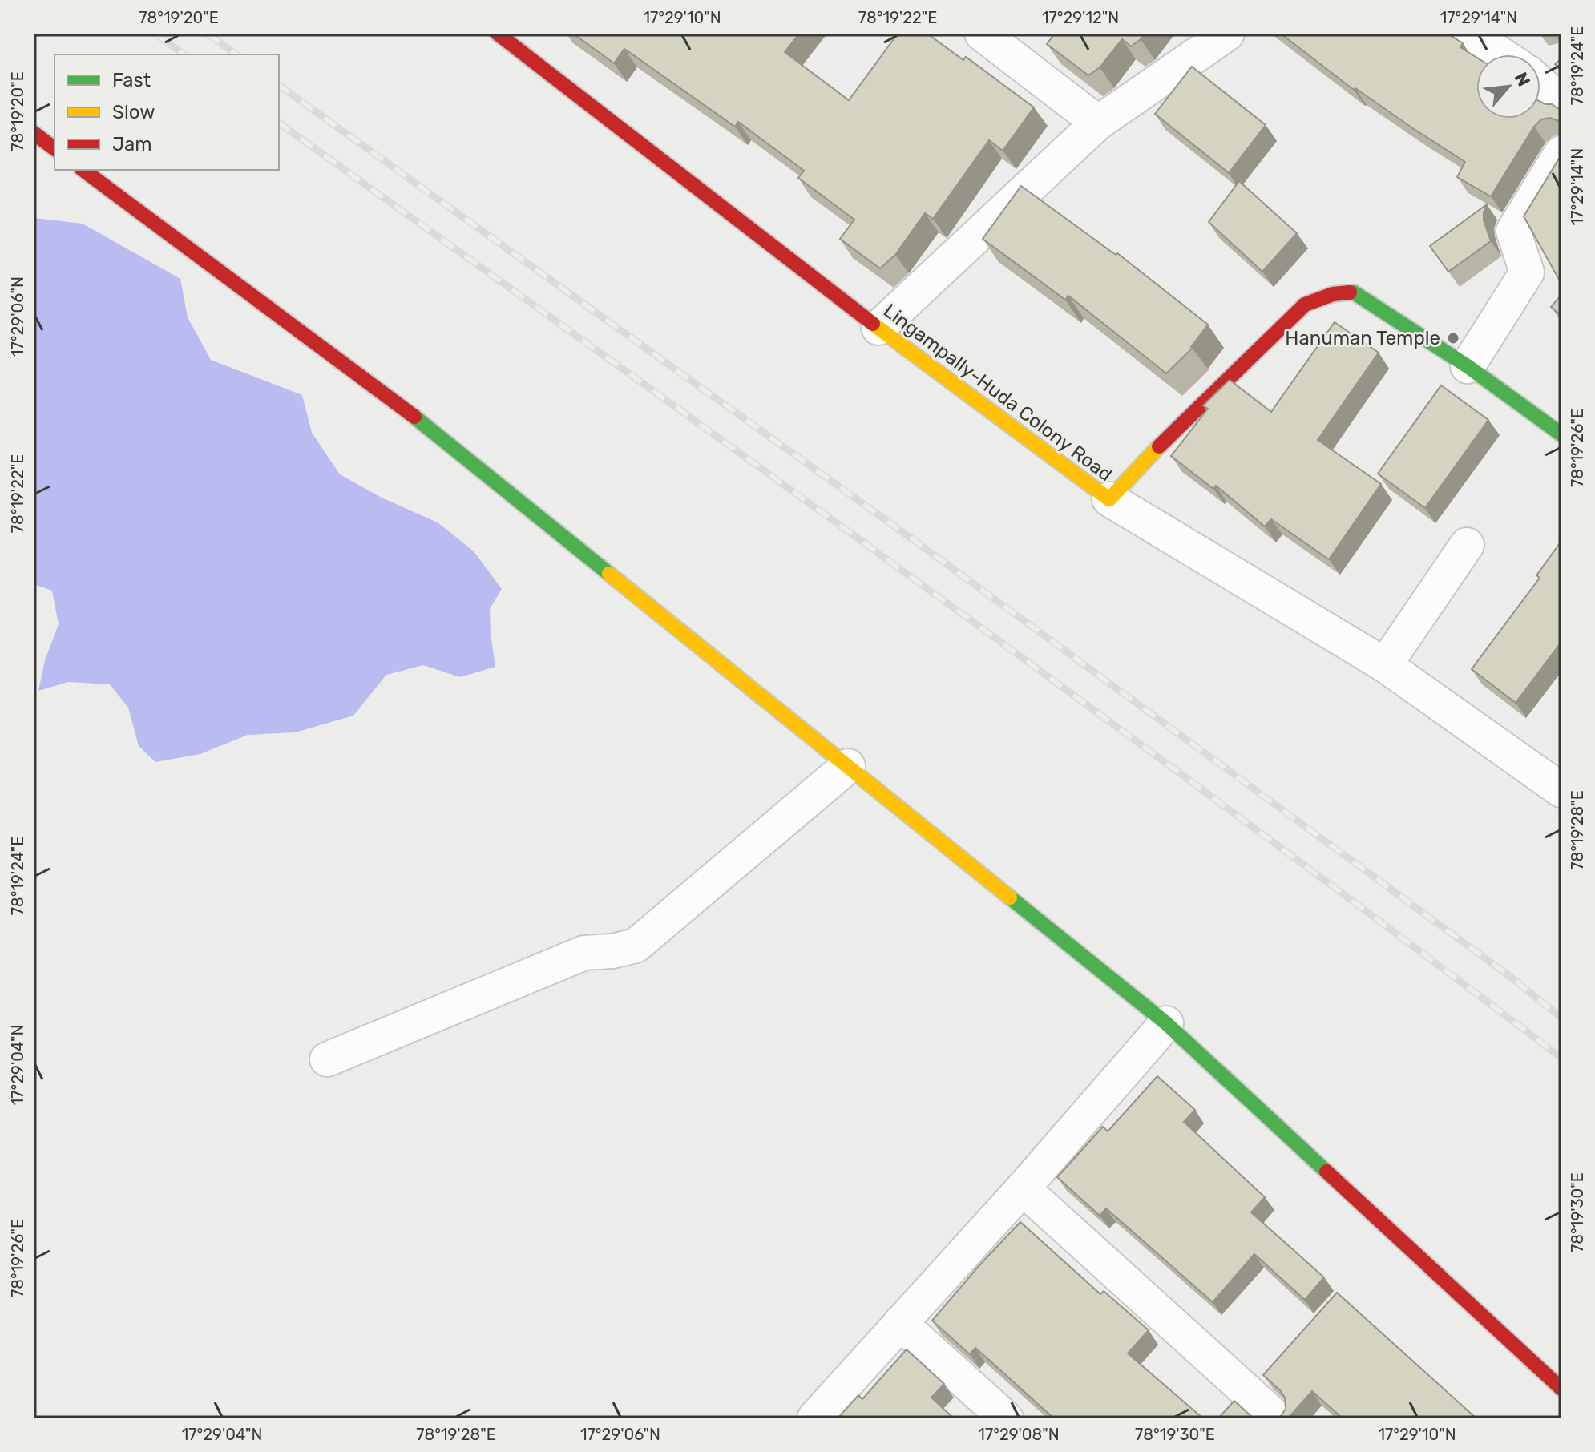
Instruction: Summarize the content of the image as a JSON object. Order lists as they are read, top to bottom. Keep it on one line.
{"streets":{"street":["Lingampally-Huda Colony Road"]},"places":["Hanuman Temple"],"legend":["Fast","Slow","Jam"],"north":"top right","coordinates":["78°19'20\"E","17°29'10\"N","78°19'22\"E","17°29'12\"N","17°29'14\"N","78°19'24\"E","17°29'06\"N","78°19'26\"E","78°19'28\"E","17°29'04\"N","78°19'30\"E","17°29'08\"N"]}
